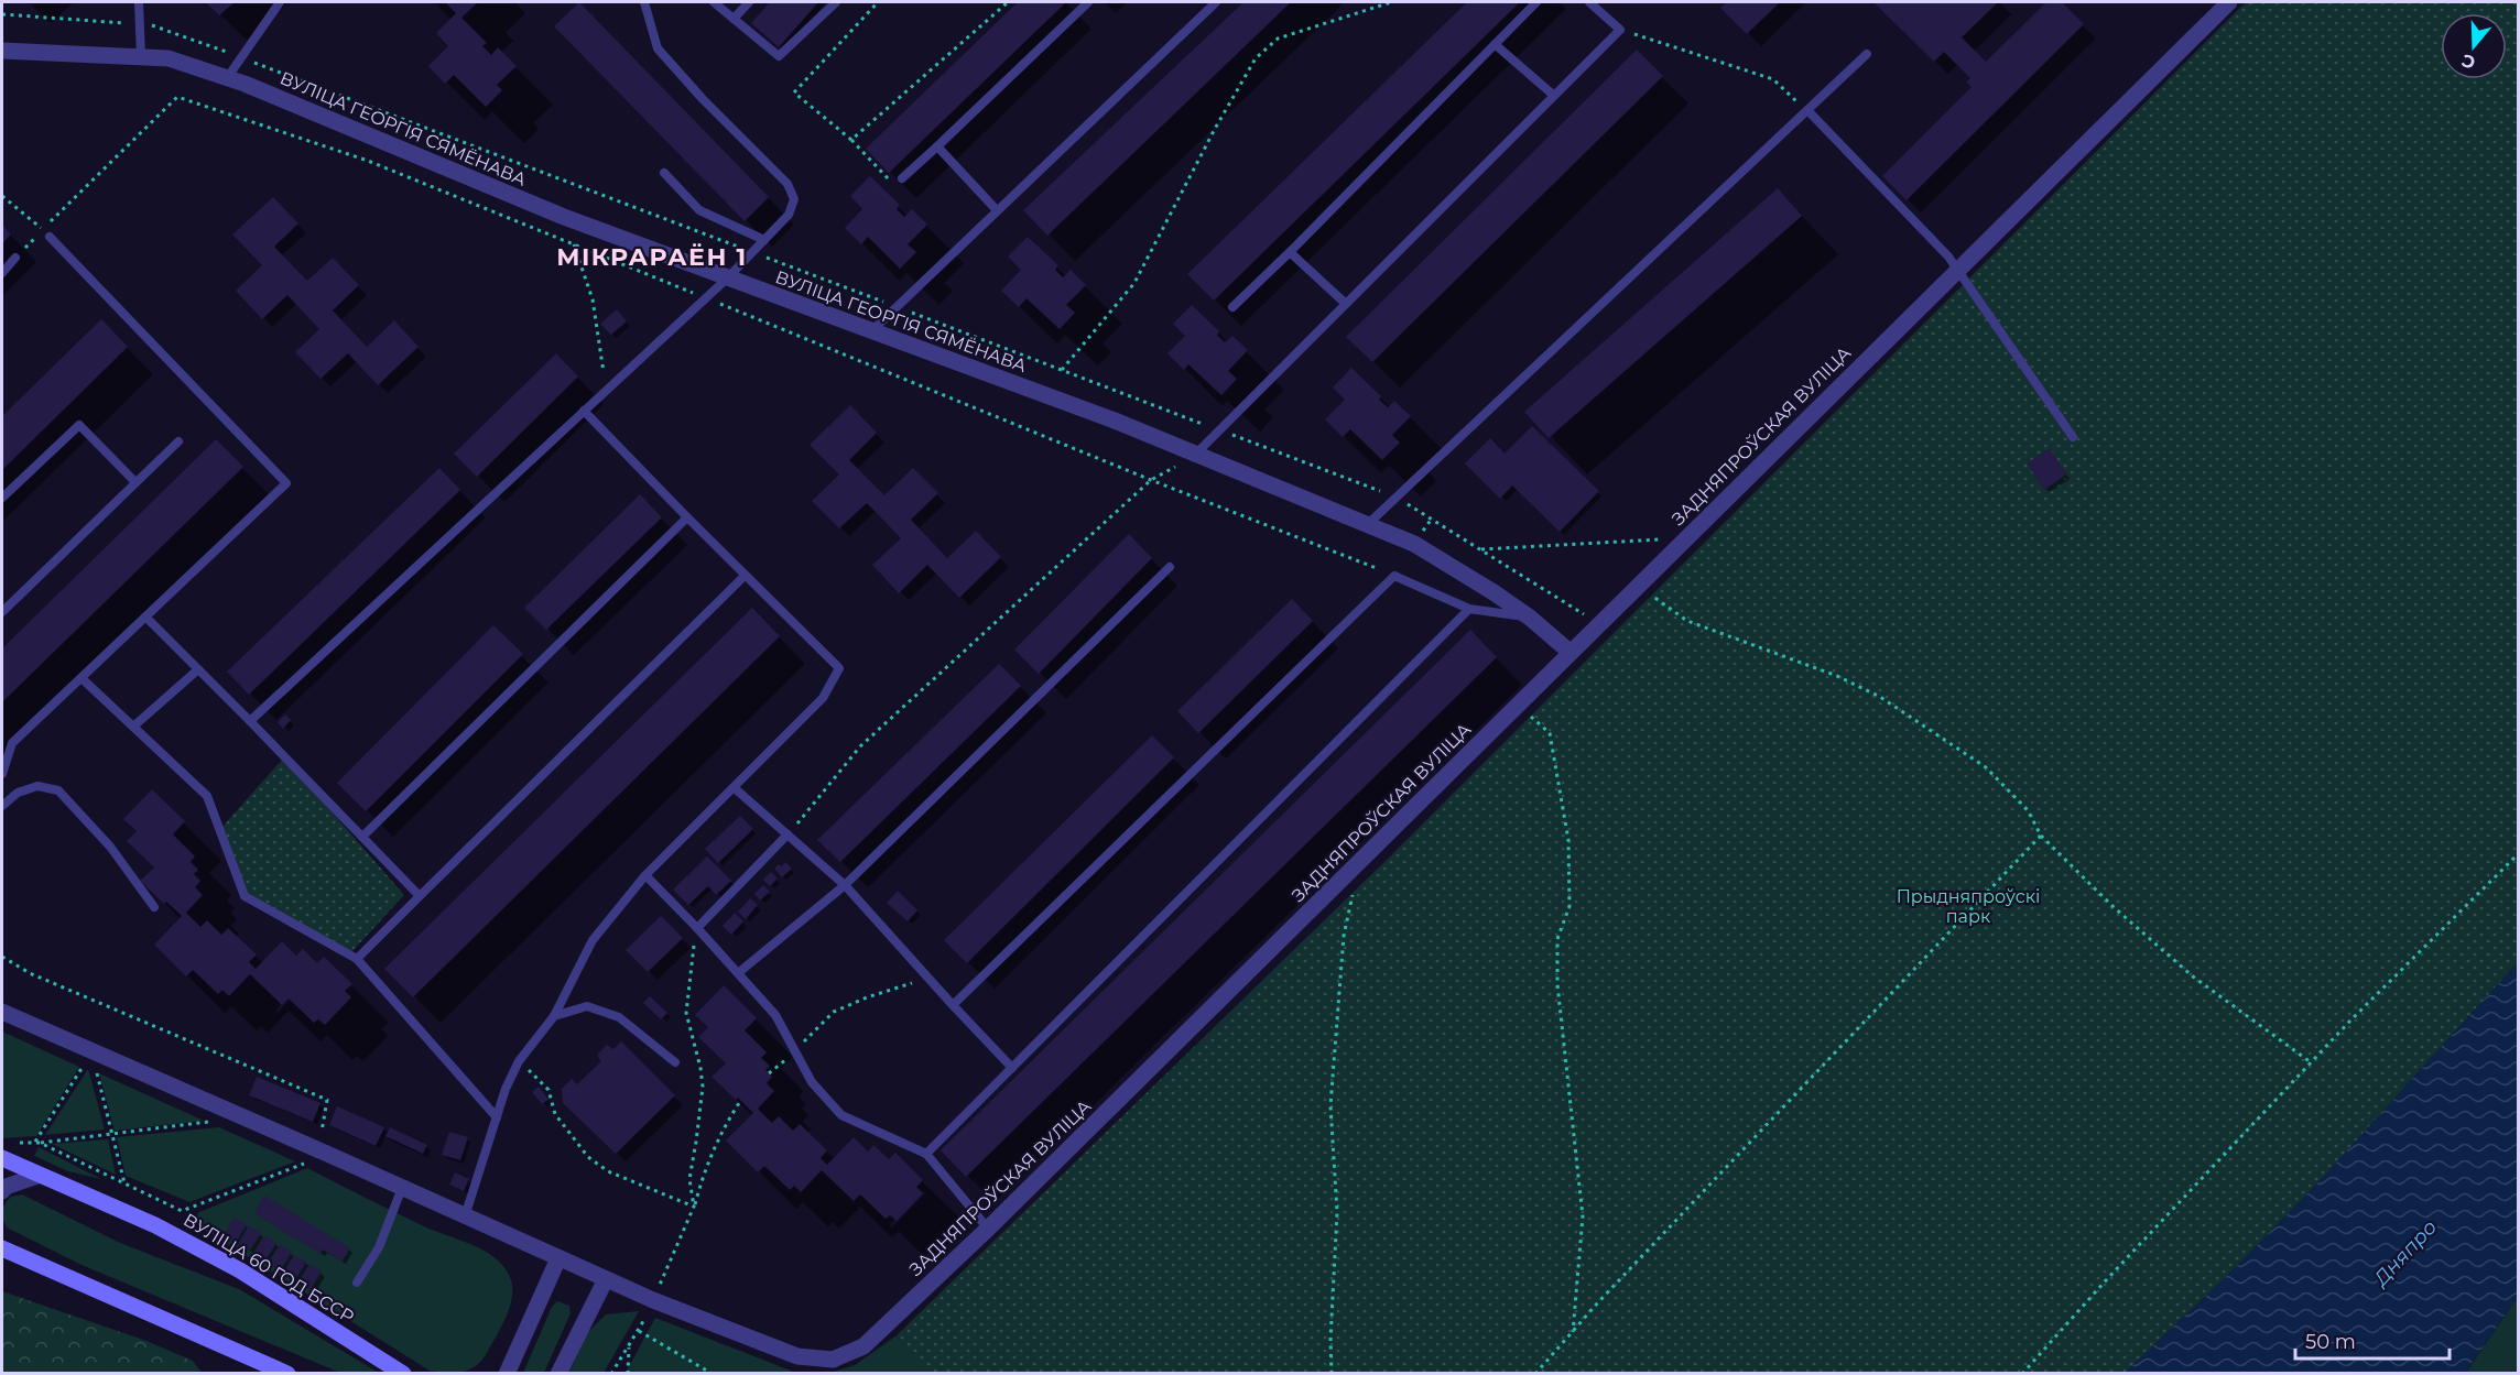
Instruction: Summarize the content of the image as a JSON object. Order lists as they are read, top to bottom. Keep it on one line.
{"streets":{"main road":["ВУЛІЦА 60 ГОД БССР"],"street":["ВУЛІЦА ГЕОРГІЯ СЯМЁНАВА","ЗАДНЯПРОЎСКАЯ ВУЛІЦА"]},"crossings":[["ВУЛІЦА ГЕОРГІЯ СЯМЁНАВА","ЗАДНЯПРОЎСКАЯ ВУЛІЦА"]],"districts":["МІКРАРАЁН 1"],"water":["Дняпро"],"parks":["Прыдняпроўскі парк"],"scale_bar":"50 m","north":"bottom"}
